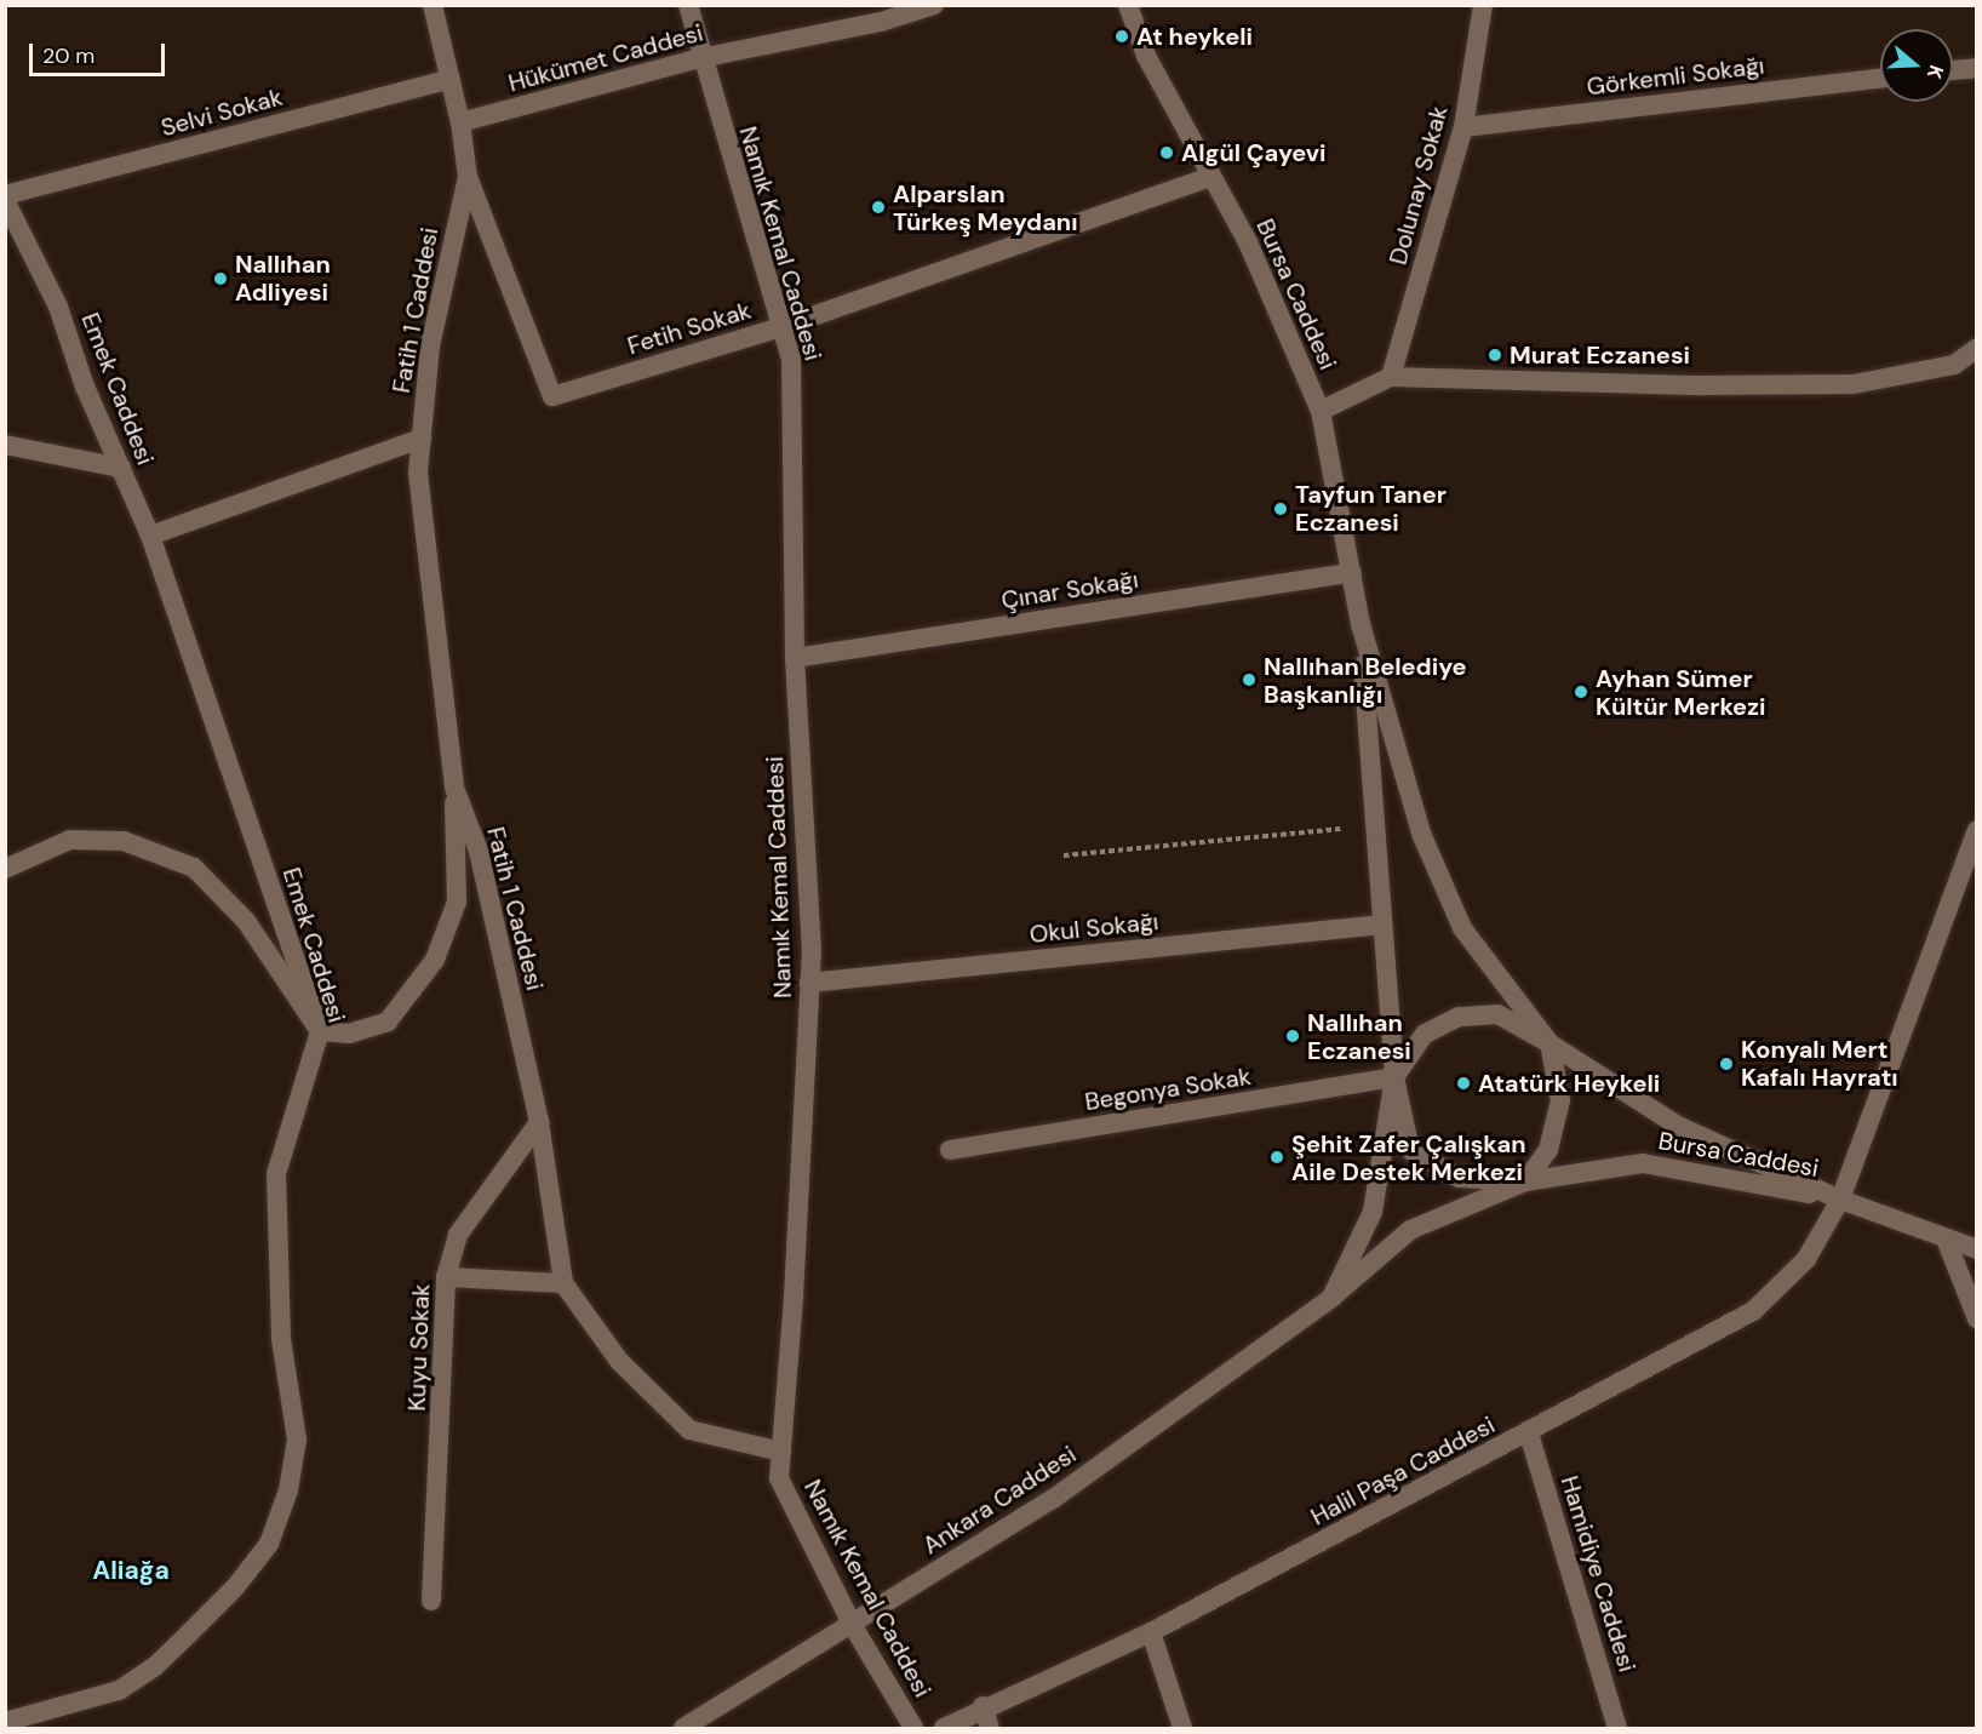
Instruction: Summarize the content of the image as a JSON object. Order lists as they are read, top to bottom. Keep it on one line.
{"streets":{"street":["Hükümet Caddesi","Görkemli Sokağı","Selvi Sokak","Dolunay Sokak","Namık Kemal Caddesi","Bursa Caddesi","Fatih 1 Caddesi","Fetih Sokak","Emek Caddesi","Çınar Sokağı","Okul Sokağı","Begonya Sokak","Kuyu Sokak","Halil Paşa Caddesi","Ankara Caddesi","Hamidiye Caddesi"]},"crossings":[["Hükümet Caddesi","Namık Kemal Caddesi"],["Görkemli Sokağı","Dolunay Sokak"],["Selvi Sokak","Emek Caddesi"],["Namık Kemal Caddesi","Fatih 1 Caddesi"],["Namık Kemal Caddesi","Fetih Sokak"],["Namık Kemal Caddesi","Çınar Sokağı"],["Namık Kemal Caddesi","Okul Sokağı"],["Namık Kemal Caddesi","Ankara Caddesi"],["Bursa Caddesi","Fetih Sokak"],["Bursa Caddesi","Çınar Sokağı"],["Bursa Caddesi","Okul Sokağı"],["Bursa Caddesi","Begonya Sokak"],["Bursa Caddesi","Halil Paşa Caddesi"],["Bursa Caddesi","Ankara Caddesi"],["Fatih 1 Caddesi","Fetih Sokak"],["Fatih 1 Caddesi","Kuyu Sokak"],["Begonya Sokak","Ankara Caddesi"],["Halil Paşa Caddesi","Hamidiye Caddesi"]],"districts":["Aliağa"],"places":["At heykeli","Algül Çayevi","Alparslan Türkeş Meydanı","Nallıhan Adliyesi","Murat Eczanesi","Tayfun Taner Eczanesi","Nallıhan Belediye Başkanlığı","Ayhan Sümer Kültür Merkezi","Nallıhan Eczanesi","Konyalı Mert Kafalı Hayratı","Atatürk Heykeli","Şehit Zafer Çalışkan Aile Destek Merkezi"],"scale_bar":"20 m","north":"right"}
